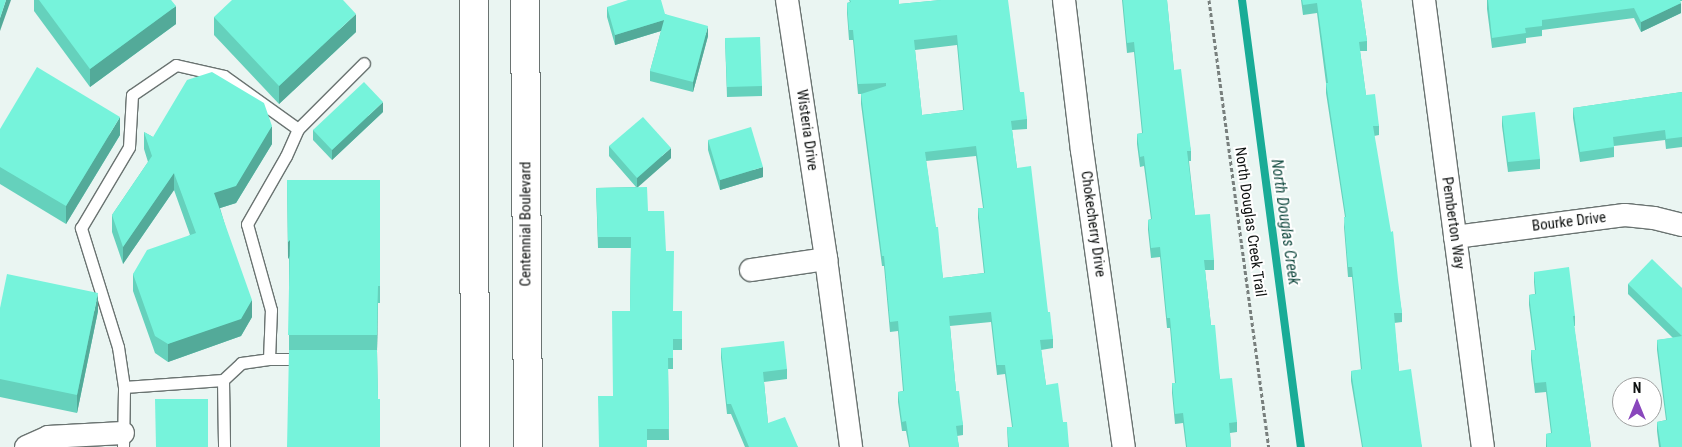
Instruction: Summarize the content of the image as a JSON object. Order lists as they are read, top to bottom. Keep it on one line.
{"streets":{"main road":["Centennial Boulevard"],"street":["Wisteria Drive","Bourke Drive","Pemberton Way","Chokecherry Drive"],"path":["North Douglas Creek Trail"]},"crossings":[["Bourke Drive","Pemberton Way"]],"water":["North Douglas Creek"],"north":"top"}
